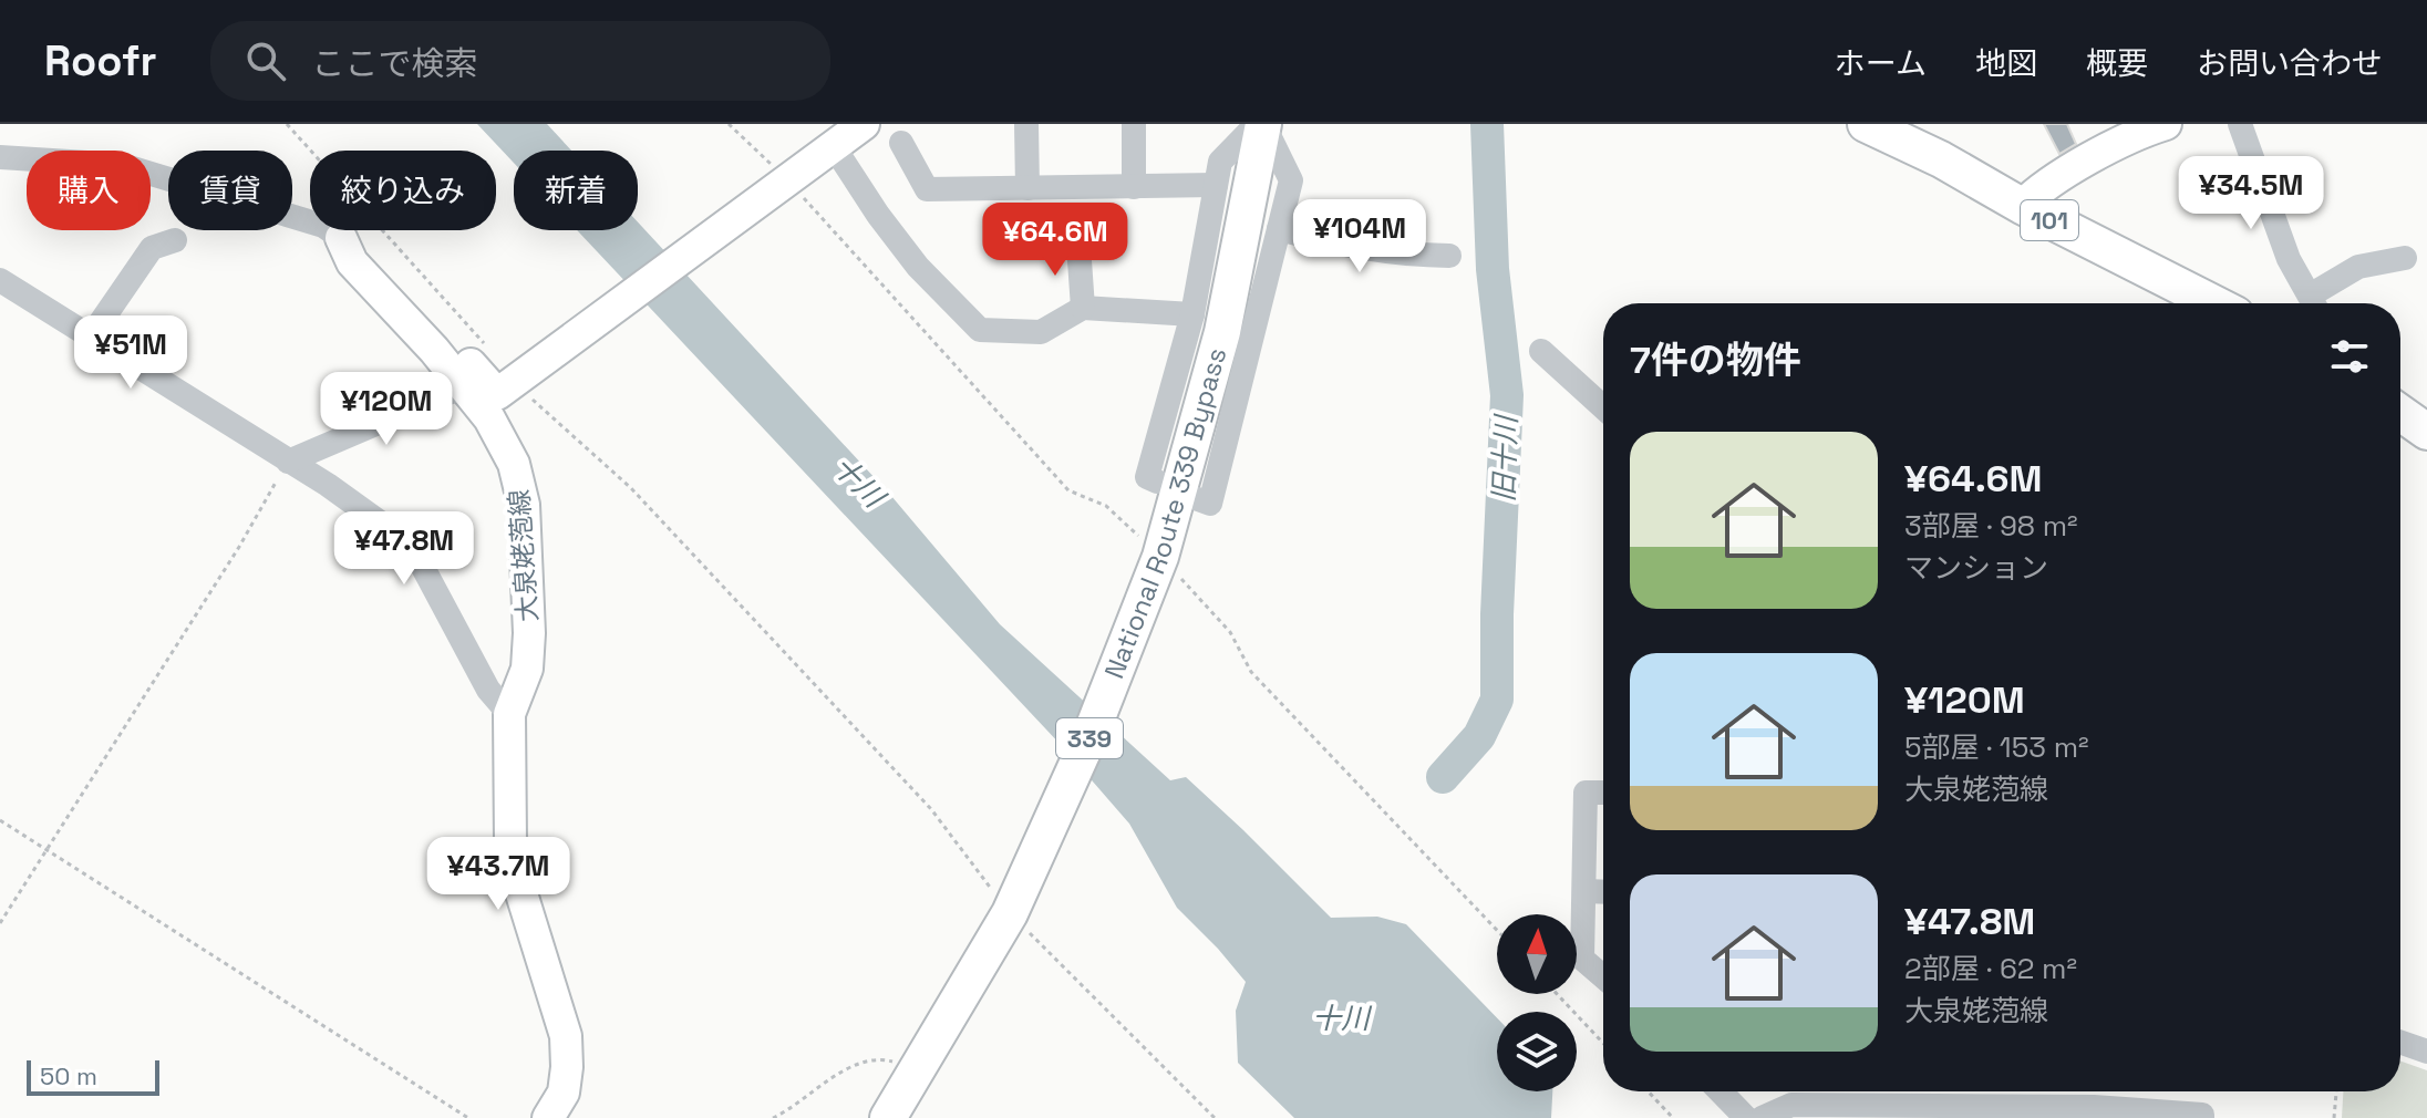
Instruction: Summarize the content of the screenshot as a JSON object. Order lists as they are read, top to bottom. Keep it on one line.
{"streets":{"highway":["101","National Route 339 Bypass","339"],"main road":["大泉姥萢線"]},"water":["旧十川","十川"],"scale_bar":"50 m","north":"top","page":{"header":"Roofr","search":"ここで検索","nav":["ホーム","地図","概要","お問い合わせ"],"chip":["購入","賃貸","絞り込み","新着"],"price":["¥34.5M","¥104M","¥64.6M","¥51M","¥120M","¥47.8M","¥43.7M"],"heading":"7件の物件","list":[{"name":"¥64.6M","note":"3部屋 · 98 m² · マンション"},{"name":"¥120M","note":"5部屋 · 153 m² · 大泉姥萢線"},{"name":"¥47.8M","note":"2部屋 · 62 m² · 大泉姥萢線"}],"scale":"50 m"}}
